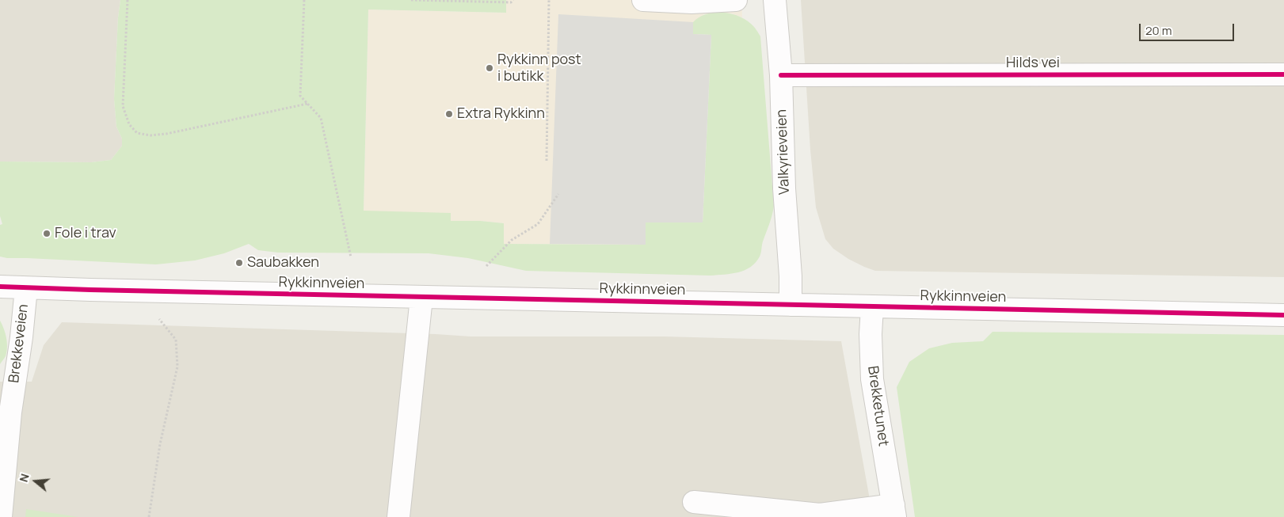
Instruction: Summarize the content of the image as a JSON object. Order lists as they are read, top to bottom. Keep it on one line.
{"streets":{"street":["Hilds vei","Valkyrieveien","Rykkinnveien","Brekkeveien","Brekketunet"]},"crossings":[["Hilds vei","Valkyrieveien"],["Valkyrieveien","Rykkinnveien"],["Rykkinnveien","Brekkeveien"],["Rykkinnveien","Brekketunet"]],"places":["Rykkinn post i butikk","Extra Rykkinn","Fole i trav","Saubakken"],"scale_bar":"20 m","north":"left"}
